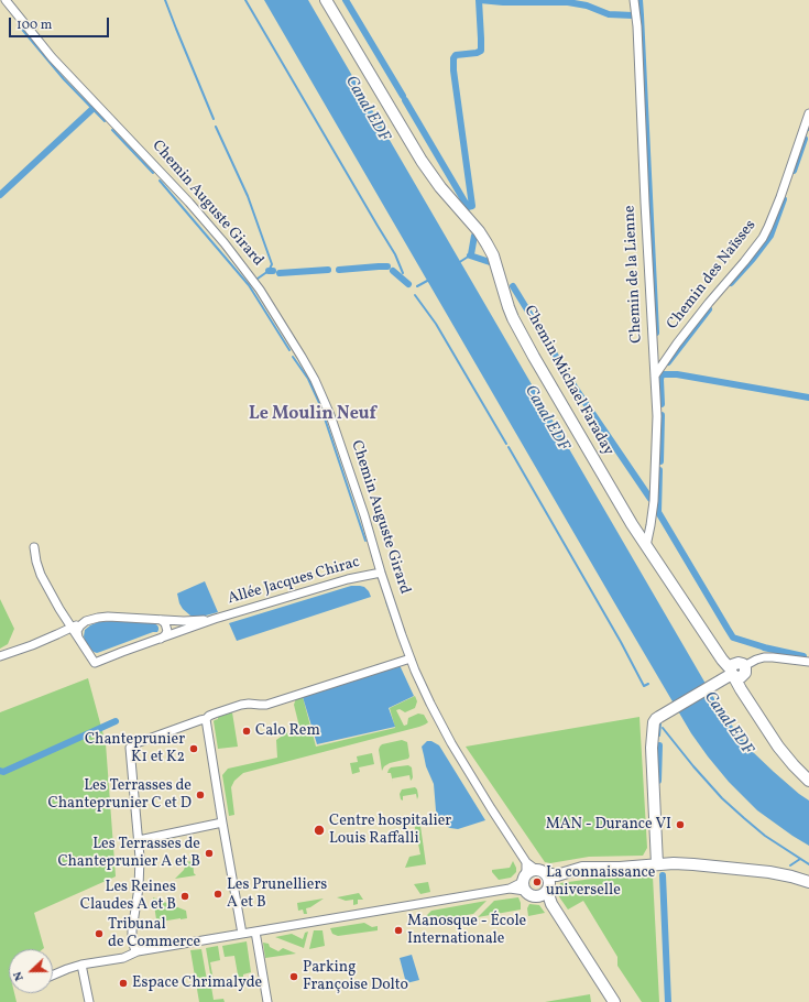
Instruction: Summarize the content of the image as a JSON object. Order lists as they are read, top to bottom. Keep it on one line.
{"streets":{"main road":["Chemin Michael Faraday"],"street":["Chemin Auguste Girard","Chemin de la Lienne","Chemin des Naïsses","Allée Jacques Chirac"]},"crossings":[["Chemin Auguste Girard","Allée Jacques Chirac"],["Chemin de la Lienne","Chemin des Naïsses"],["Chemin de la Lienne","Chemin Michael Faraday"]],"districts":["Le Moulin Neuf"],"water":["Canal EDF"],"places":["Calo Rem","Chanteprunier K1 et K2","Les Terrasses de Chanteprunier C et D","MAN - Durance VI","Centre hospitalier Louis Raffalli","Les Terrasses de Chanteprunier A et B","La connaissance universelle","Les Prunelliers A et B","Les Reines Claudes A et B","Manosque - École Internationale","Tribunal de Commerce","Parking Françoise Dolto","Espace Chrimalyde"],"scale_bar":"100 m","north":"left"}
